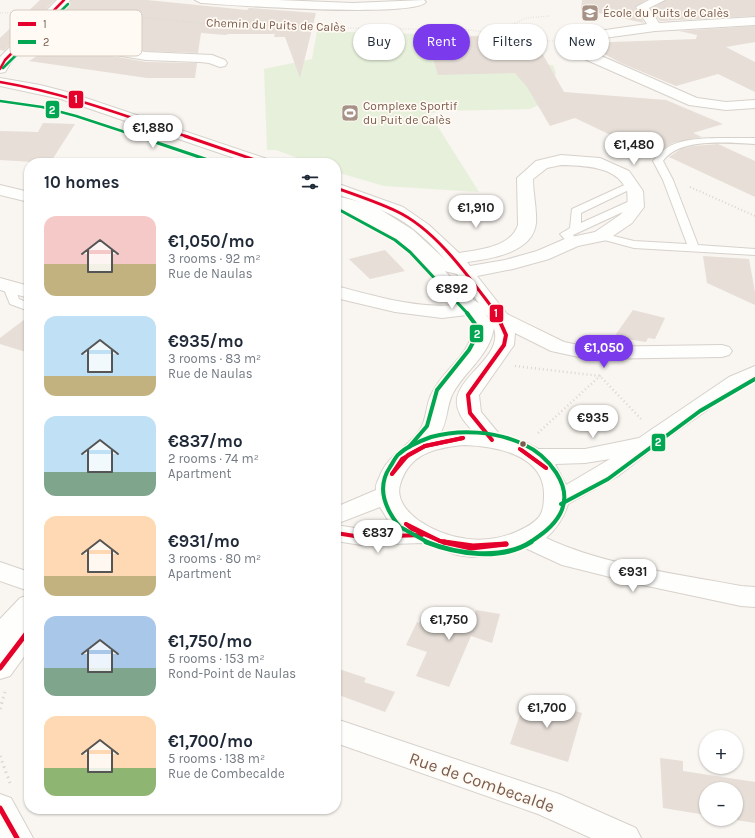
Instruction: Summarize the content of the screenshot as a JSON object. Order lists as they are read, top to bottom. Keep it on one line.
{"streets":{"street":["Rue de Combecalde"],"path":["Chemin du Puits de Calès"]},"places":{"school or university":["École du Puits de Calès"],"sports":["Complexe Sportif du Puit de Calès"]},"lines":["transit line 1","transit line 2"],"legend":["1","2"],"page":{"chip":["Buy","Rent","Filters","New"],"price":["€1,880","€1,480","€1,910","€892","€1,050","€935","€837","€931","€1,750","€1,700"],"heading":"10 homes","list":[{"name":"€1,050/mo","note":"3 rooms · 92 m² · Rue de Naulas"},{"name":"€935/mo","note":"3 rooms · 83 m² · Rue de Naulas"},{"name":"€837/mo","note":"2 rooms · 74 m² · Apartment"},{"name":"€931/mo","note":"3 rooms · 80 m² · Apartment"},{"name":"€1,750/mo","note":"5 rooms · 153 m² · Rond-Point de Naulas"},{"name":"€1,700/mo","note":"5 rooms · 138 m² · Rue de Combecalde"}],"map_buttons":["+","−"]}}
